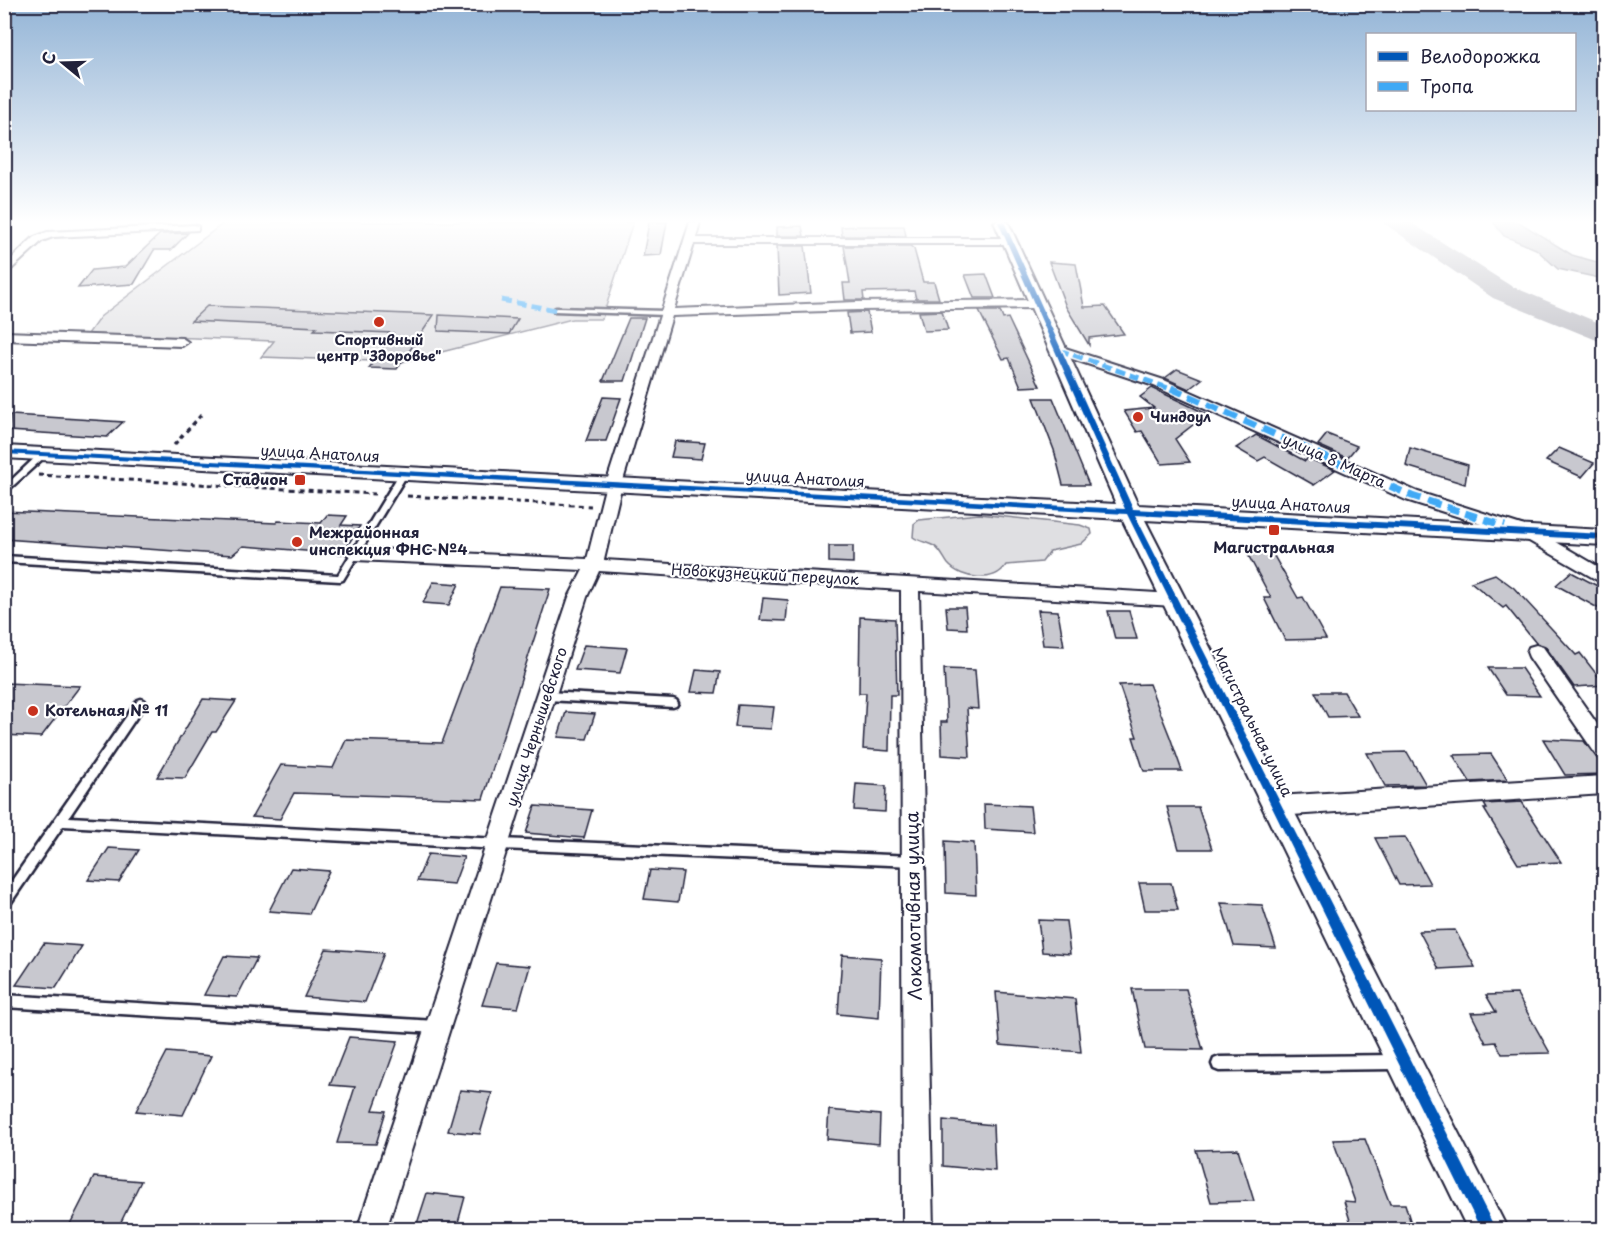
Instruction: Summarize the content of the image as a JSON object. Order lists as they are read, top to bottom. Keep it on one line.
{"streets":{"street":["улица Анатолия","улица 8 Марта","Новокузнецкий переулок","Магистральная улица","улица Чернышевского","Локомотивная улица"]},"crossings":[["улица Анатолия","улица 8 Марта"],["улица Анатолия","Магистральная улица"],["улица Анатолия","улица Чернышевского"],["улица 8 Марта","Магистральная улица"],["Новокузнецкий переулок","Магистральная улица"],["Новокузнецкий переулок","улица Чернышевского"],["Новокузнецкий переулок","Локомотивная улица"]],"places":{"other":["Спортивный центр \"Здоровье\"","Чиндоул","Межрайонная инспекция ФНС №4","Котельная № 11"],"transit":["Стадион","Магистральная"]},"legend":["Велодорожка","Тропа"],"north":"left"}
